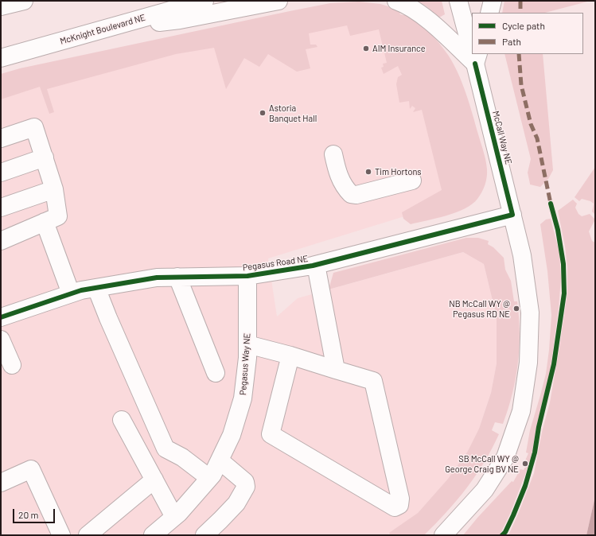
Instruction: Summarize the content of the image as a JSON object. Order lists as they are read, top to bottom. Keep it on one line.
{"streets":{"street":["McKnight Boulevard NE","McCall Way NE","Pegasus Road NE","Pegasus Way NE"]},"crossings":[["McCall Way NE","Pegasus Road NE"],["Pegasus Road NE","Pegasus Way NE"]],"places":["AIM Insurance","Astoria Banquet Hall","Tim Hortons","NB McCall WY @ Pegasus RD NE","SB McCall WY @ George Craig BV NE"],"legend":["Cycle path","Path"],"scale_bar":"20 m"}
